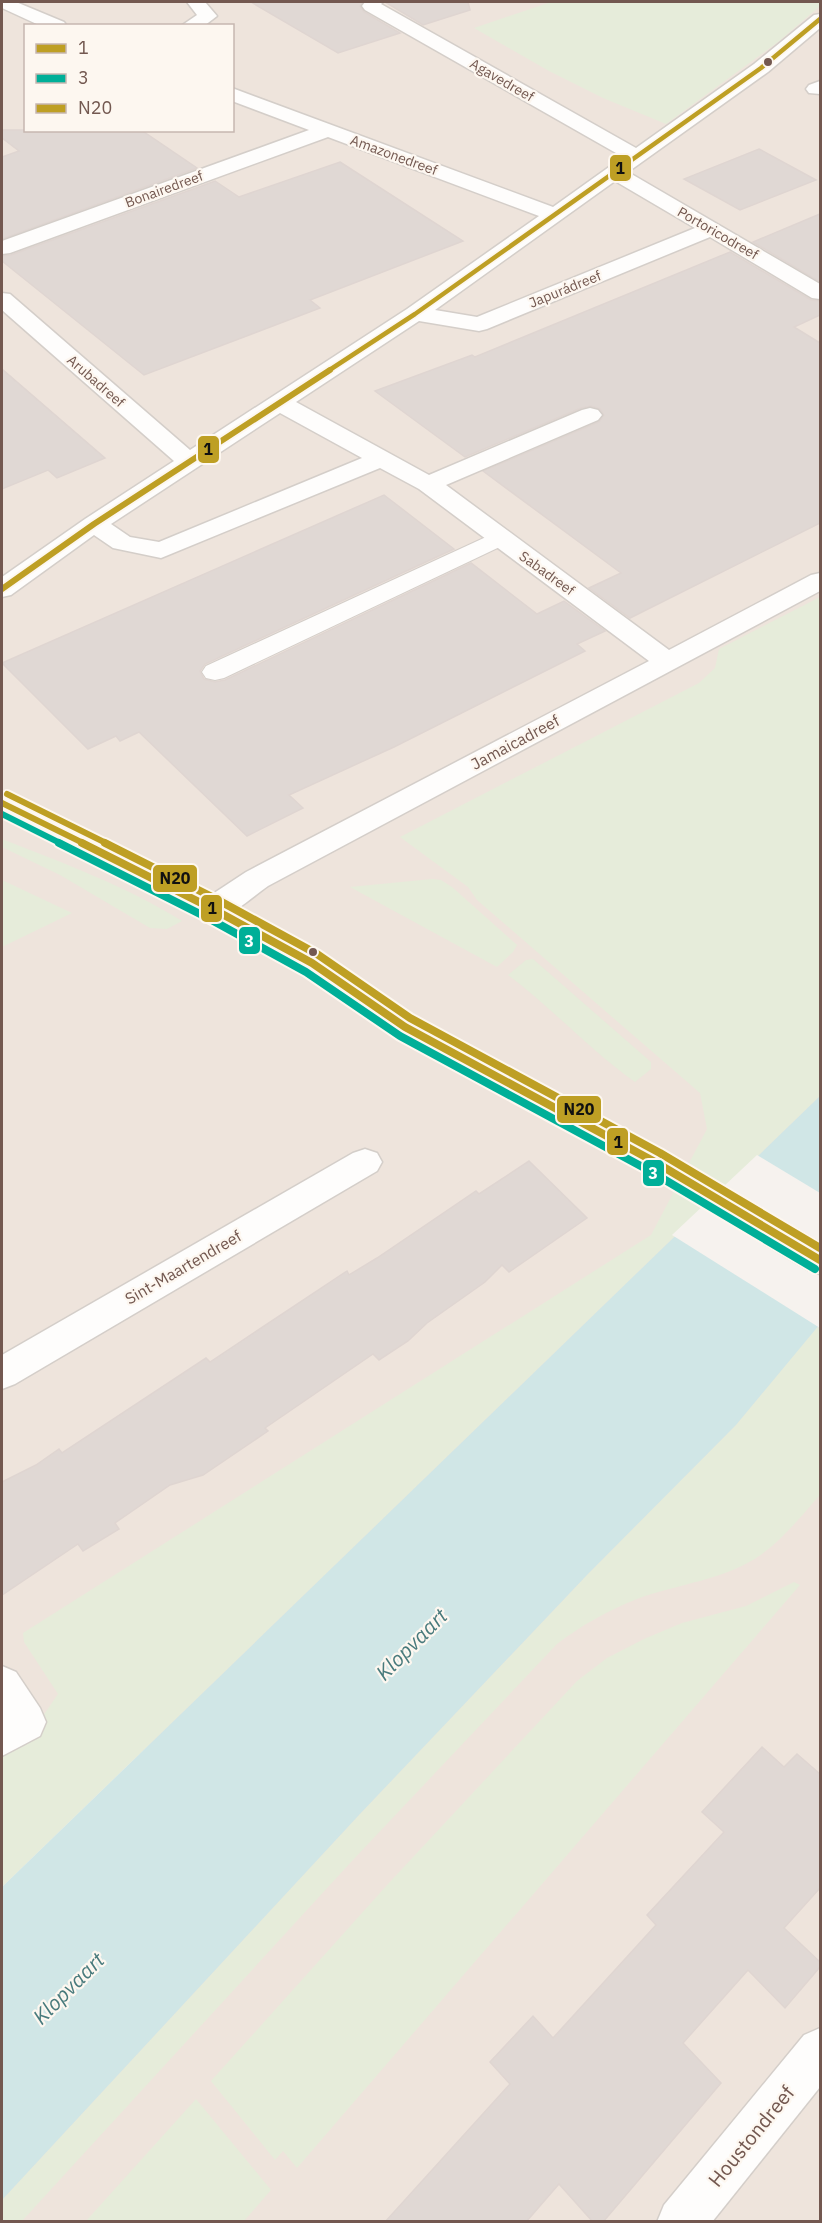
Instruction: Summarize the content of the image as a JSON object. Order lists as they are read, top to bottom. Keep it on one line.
{"streets":{"street":["Agavedreef","Amazonedreef","Bonairedreef","Portoricodreef","Japurádreef","Arubadreef","Sabadreef","Jamaicadreef","Sint-Maartendreef","Houstondreef"]},"crossings":[["Amazonedreef","Bonairedreef"],["Portoricodreef","Japurádreef"],["Sabadreef","Jamaicadreef"]],"water":["Klopvaart"],"lines":["transit line 1","transit line N20","transit line 3"],"legend":["1","3","N20"]}
